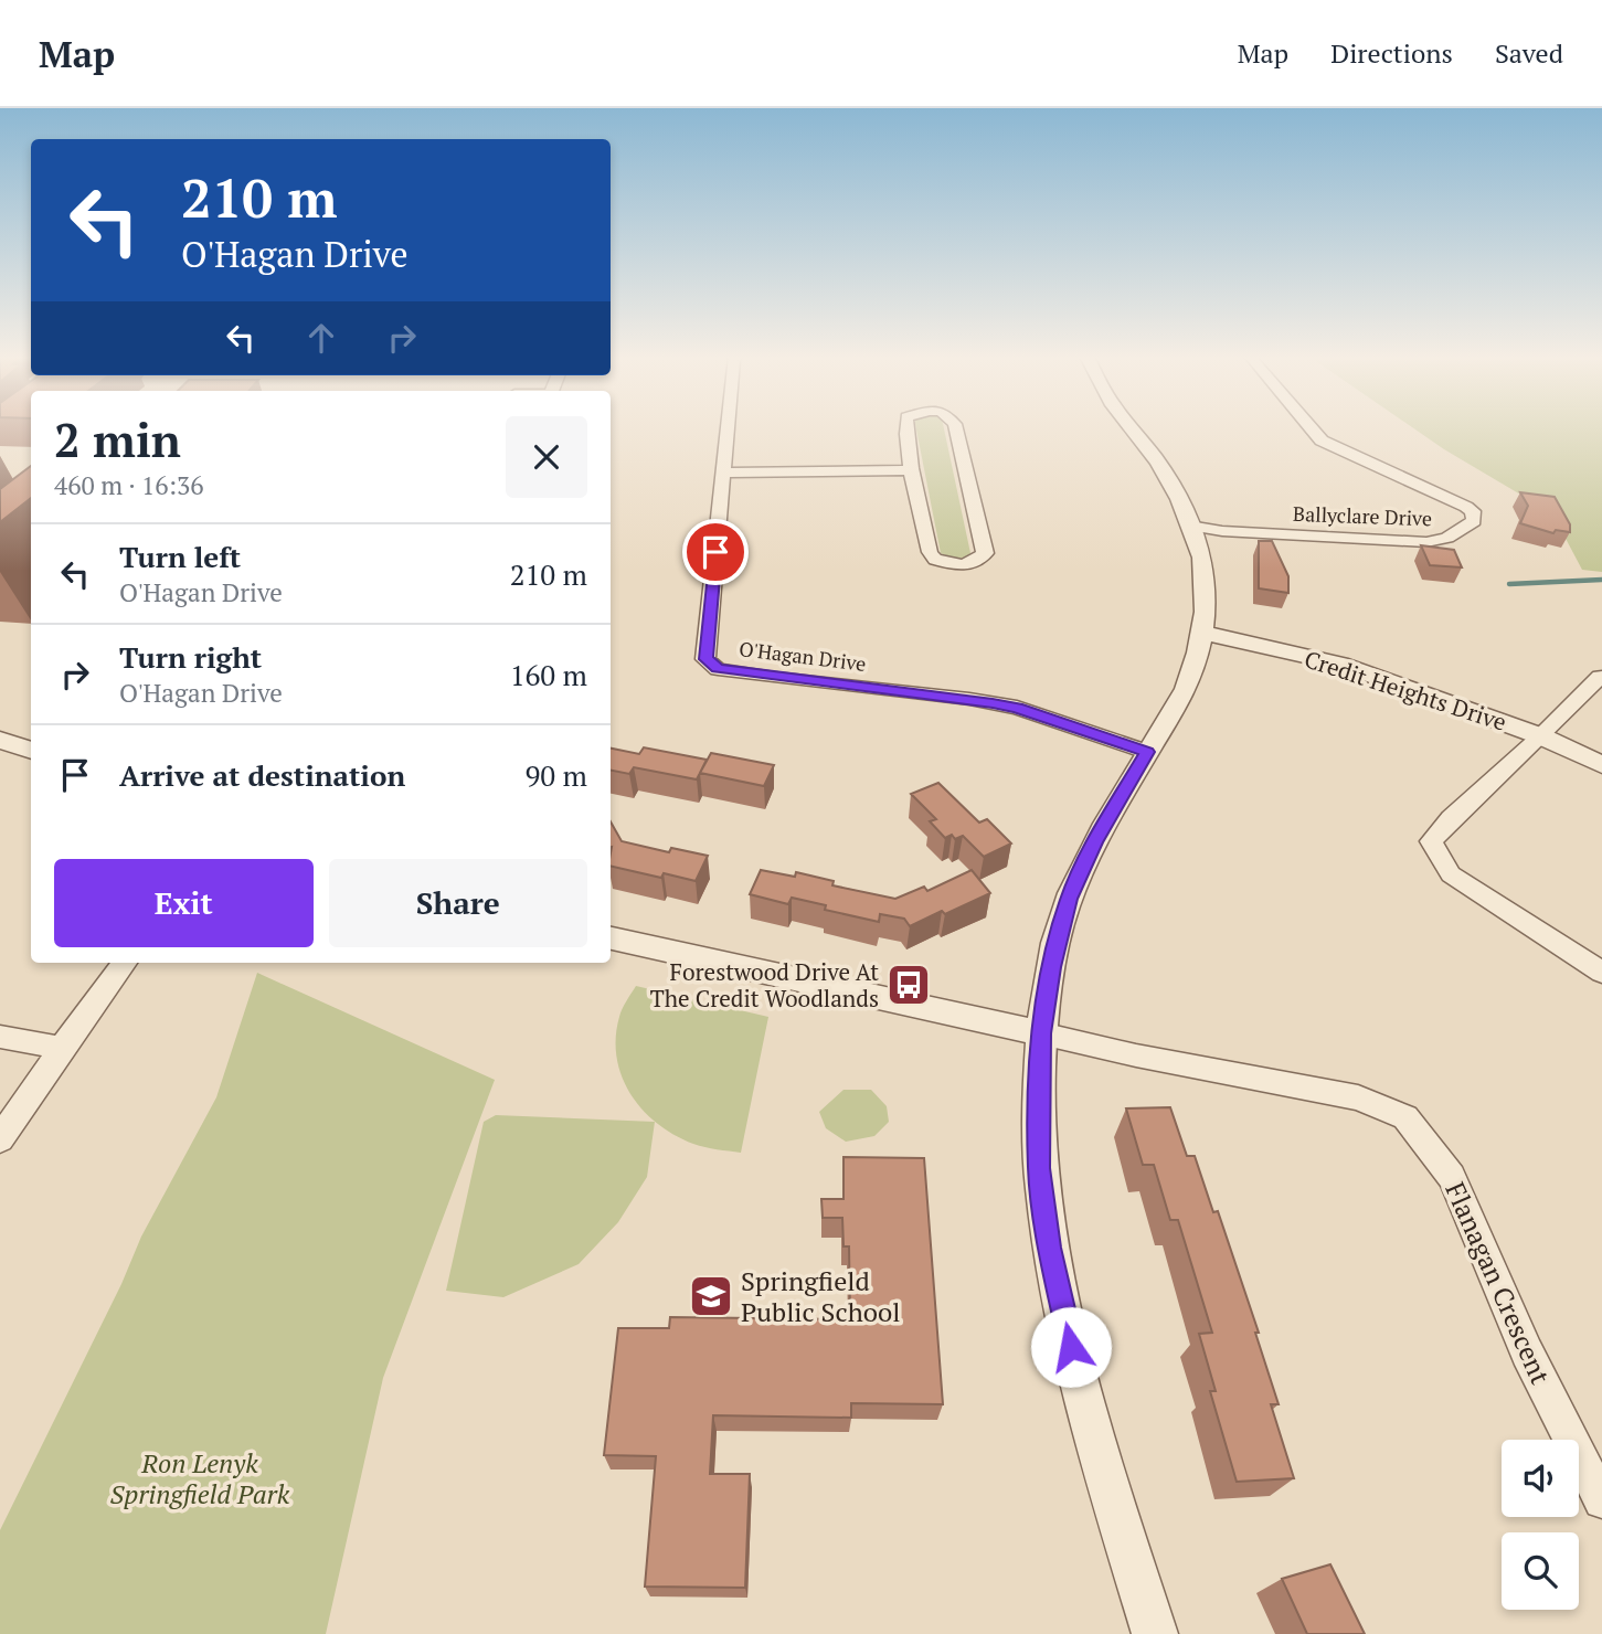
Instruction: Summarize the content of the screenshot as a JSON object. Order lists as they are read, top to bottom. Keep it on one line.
{"streets":{"street":["Ballyclare Drive","O'Hagan Drive","Credit Heights Drive","Flanagan Crescent"]},"parks":["Ron Lenyk Springfield Park"],"places":{"bus stop":["Forestwood Drive At The Credit Woodlands"],"school or university":["Springfield Public School"]},"page":{"header":"Map","nav":["Map","Directions","Saved"],"turn":["210 m","O'Hagan Drive"],"heading":["2 min","460 m · 16:36"],"list":[{"name":"Turn left","note":"O'Hagan Drive","value":"210 m"},{"name":"Turn right","note":"O'Hagan Drive","value":"160 m"},{"name":"Arrive at destination","value":"90 m"}],"buttons":["Exit","Share"]}}
